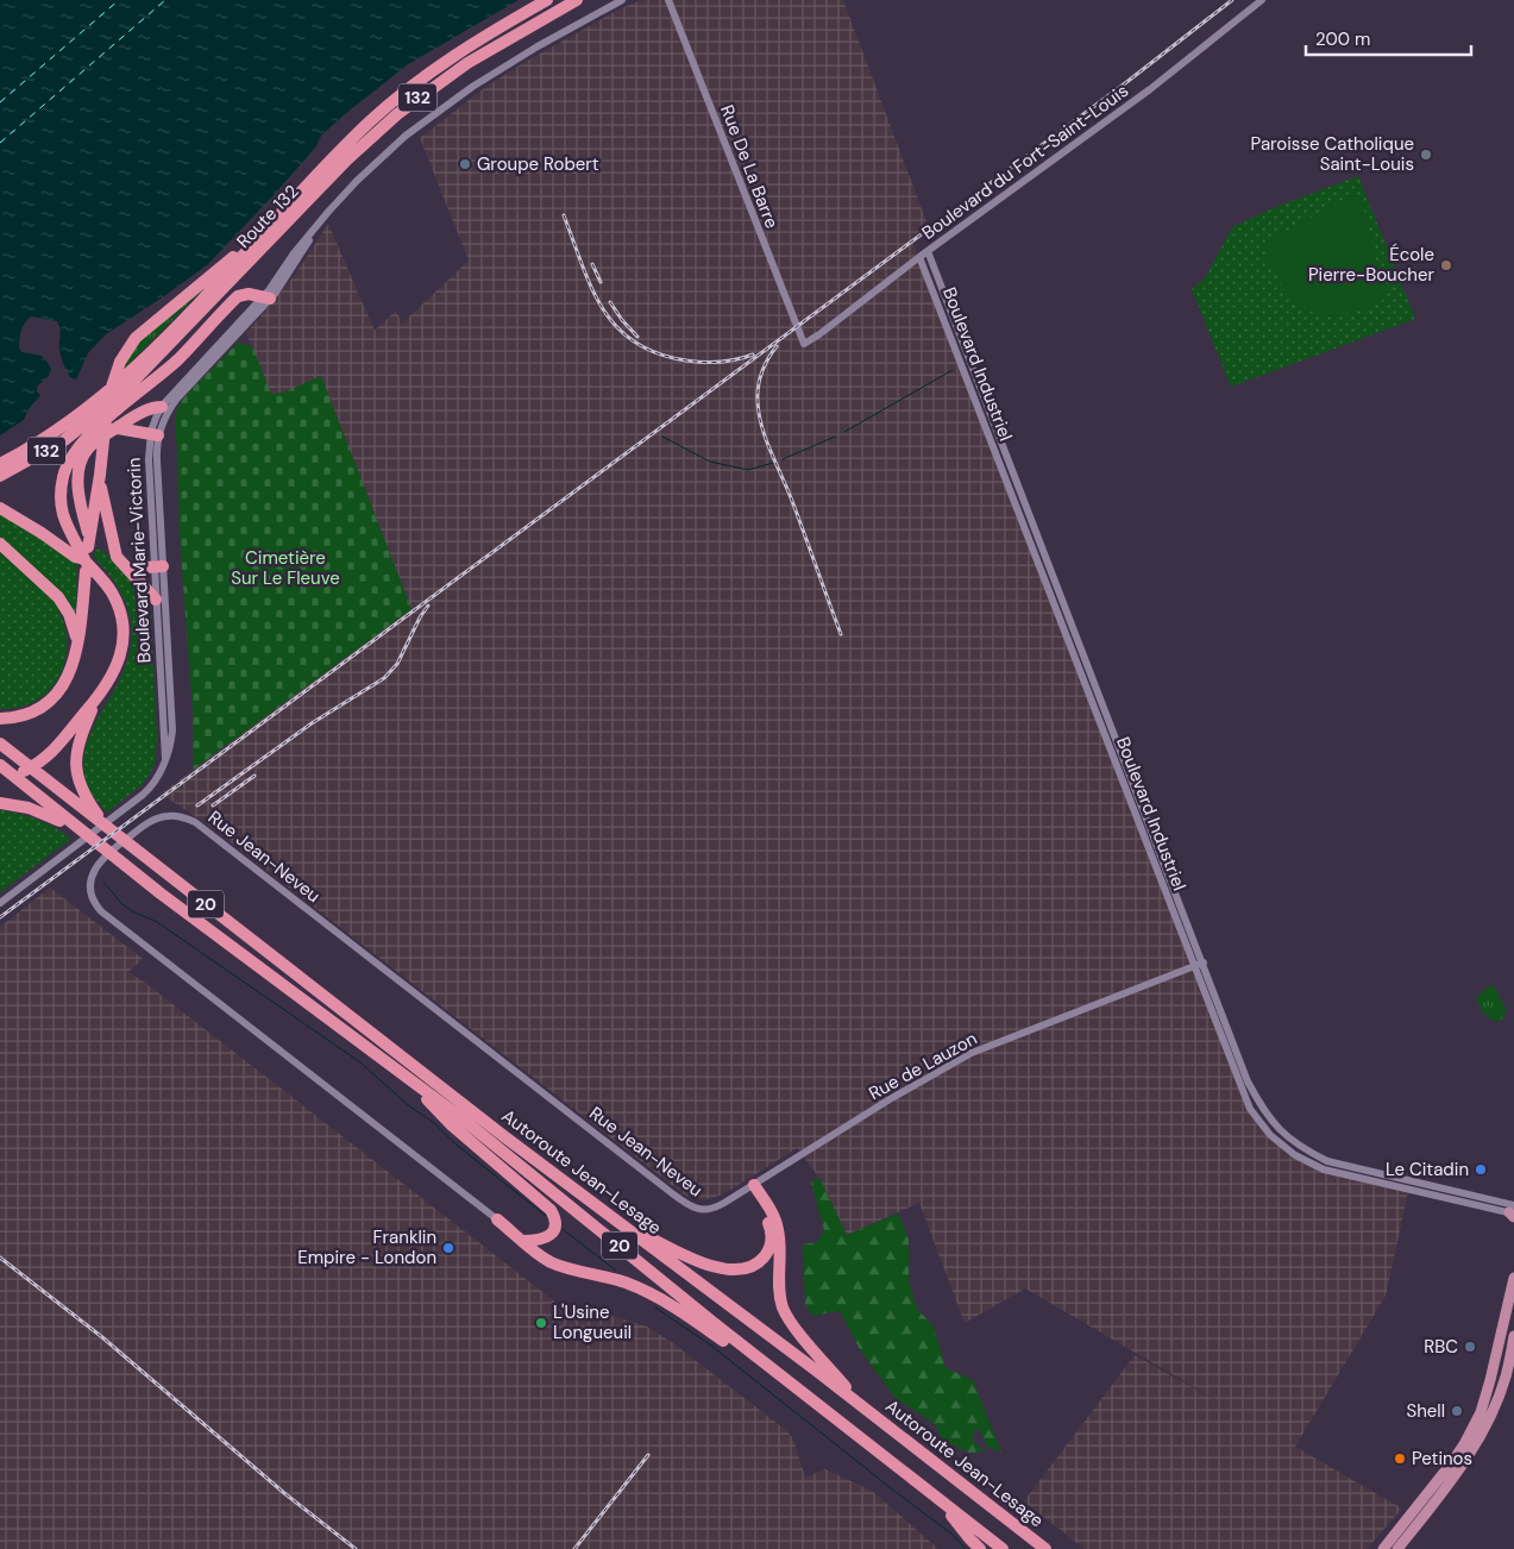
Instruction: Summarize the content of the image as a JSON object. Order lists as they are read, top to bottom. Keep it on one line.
{"streets":{"highway":["132","Route 132","20","Autoroute Jean-Lesage"],"street":["Boulevard du Fort-Saint-Louis","Rue De La Barre","Boulevard Industriel","Boulevard Marie-Victorin","Rue Jean-Neveu","Rue de Lauzon"]},"crossings":[["Boulevard du Fort-Saint-Louis","Rue De La Barre"],["Boulevard du Fort-Saint-Louis","Boulevard Industriel"],["Boulevard Industriel","Rue de Lauzon"],["Rue Jean-Neveu","Rue de Lauzon"]],"parks":["Cimetière Sur Le Fleuve"],"places":["Paroisse Catholique Saint-Louis","Groupe Robert","École Pierre-Boucher","Le Citadin","Franklin Empire - London","L'Usine Longueuil","RBC","Shell","Petinos"],"scale_bar":"200 m"}
